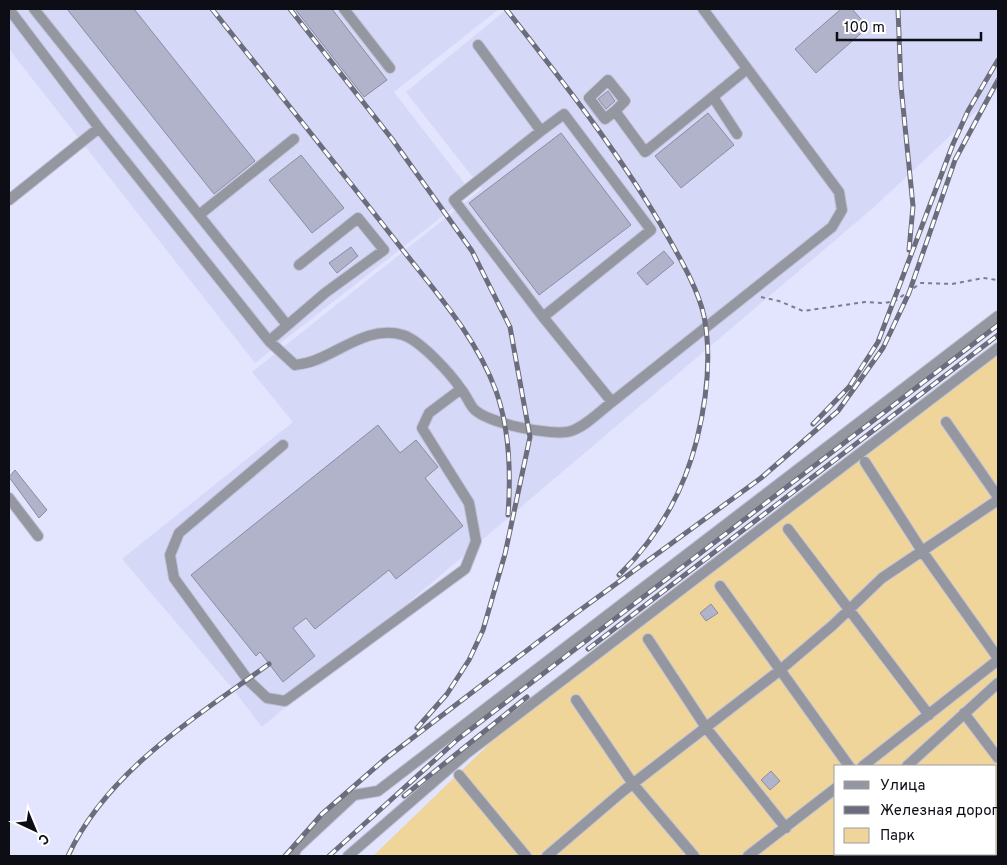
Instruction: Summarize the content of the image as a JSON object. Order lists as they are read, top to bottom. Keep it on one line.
{"legend":["Улица","Железная дорога","Парк"],"scale_bar":"100 m","north":"bottom right"}
